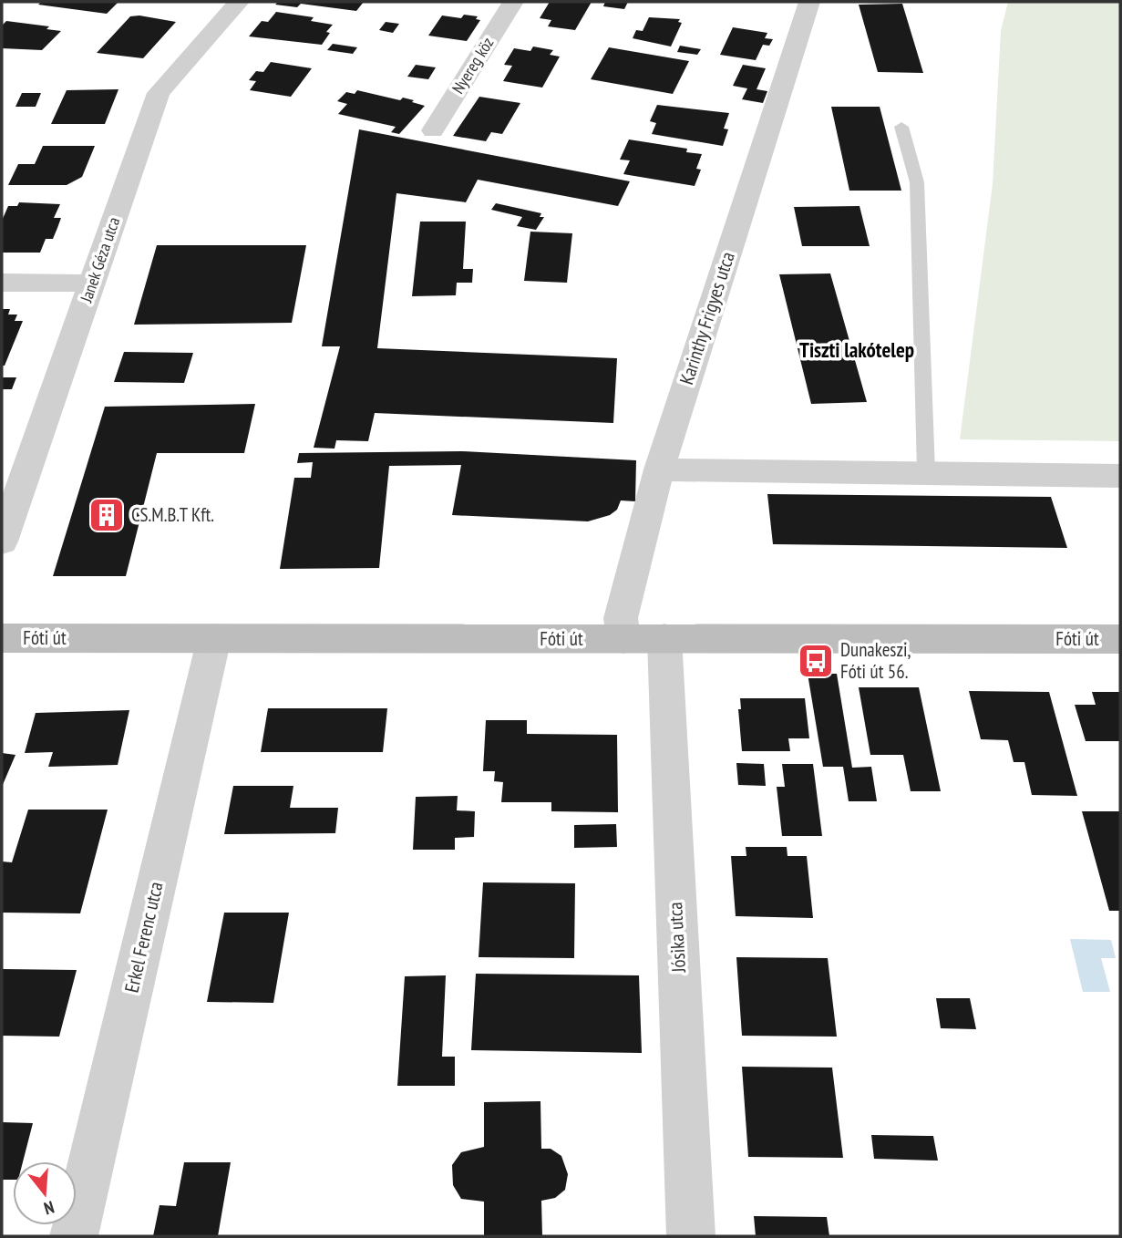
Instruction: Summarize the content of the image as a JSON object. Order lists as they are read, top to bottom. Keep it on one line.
{"streets":{"main road":["Fóti út"],"street":["Nyereg köz","Janek Géza utca","Karinthy Frigyes utca","Erkel Ferenc utca","Jósika utca"]},"crossings":[["Karinthy Frigyes utca","Fóti út"],["Fóti út","Erkel Ferenc utca"],["Fóti út","Jósika utca"]],"districts":["Tiszti lakótelep"],"places":{"building":["CS.M.B.T Kft."],"bus stop":["Dunakeszi, Fóti út 56."]},"north":"bottom"}
